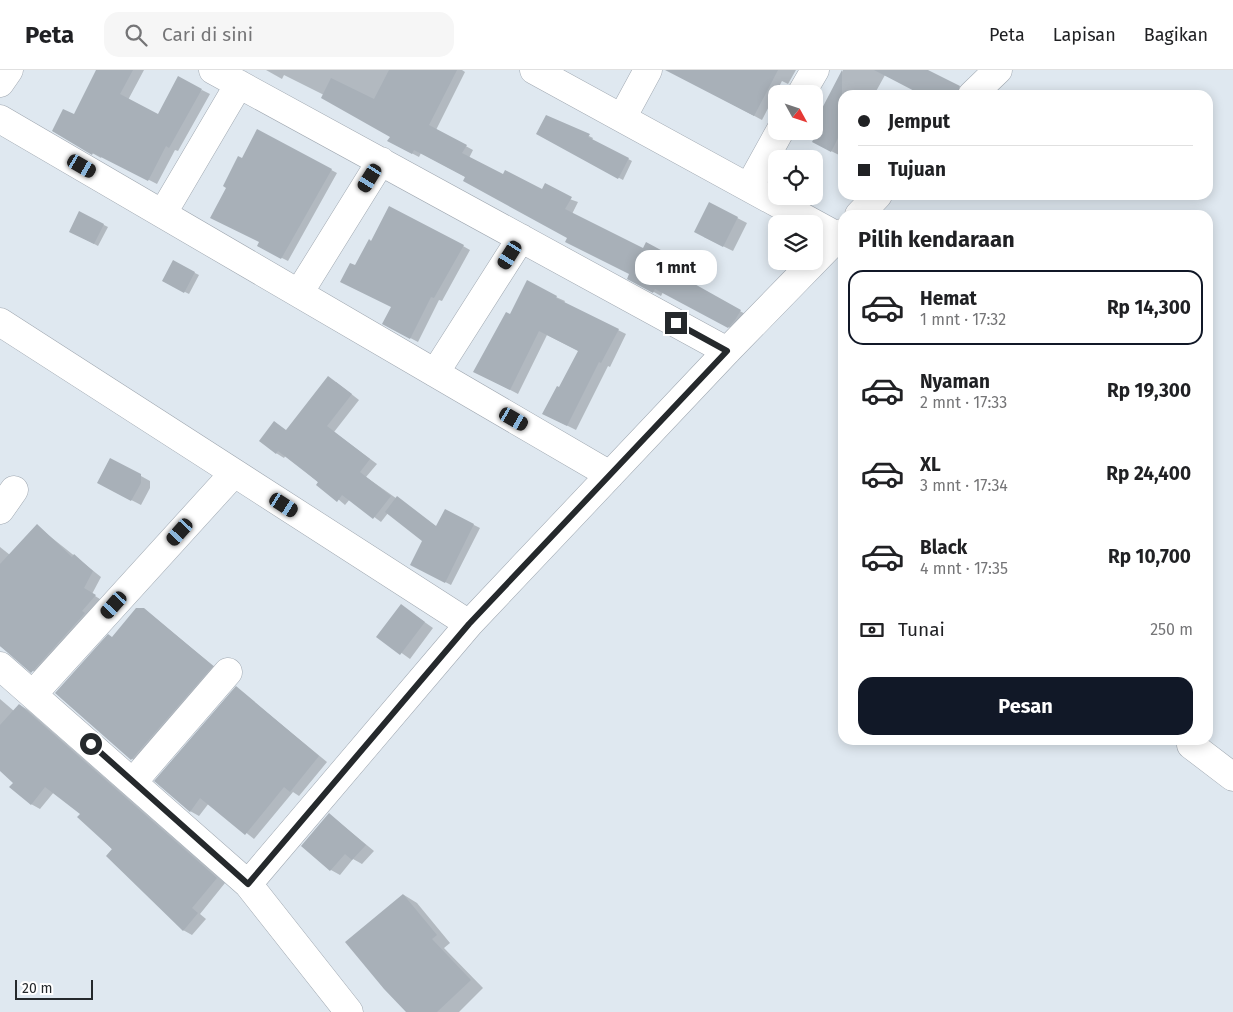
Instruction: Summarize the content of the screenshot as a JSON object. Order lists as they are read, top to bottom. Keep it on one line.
{"scale_bar":"20 m","north":"bottom right","page":{"header":"Peta","search":"Cari di sini","nav":["Peta","Lapisan","Bagikan"],"banner":["Jemput","Tujuan"],"heading":"Pilih kendaraan","bubble":"1 mnt","list":[{"name":"Hemat","note":"1 mnt · 17:32","value":"Rp 14,300"},{"name":"Nyaman","note":"2 mnt · 17:33","value":"Rp 19,300"},{"name":"XL","note":"3 mnt · 17:34","value":"Rp 24,400"},{"name":"Black","note":"4 mnt · 17:35","value":"Rp 10,700"}],"pay":["Tunai","250 m"],"buttons":"Pesan","scale":"20 m"}}
